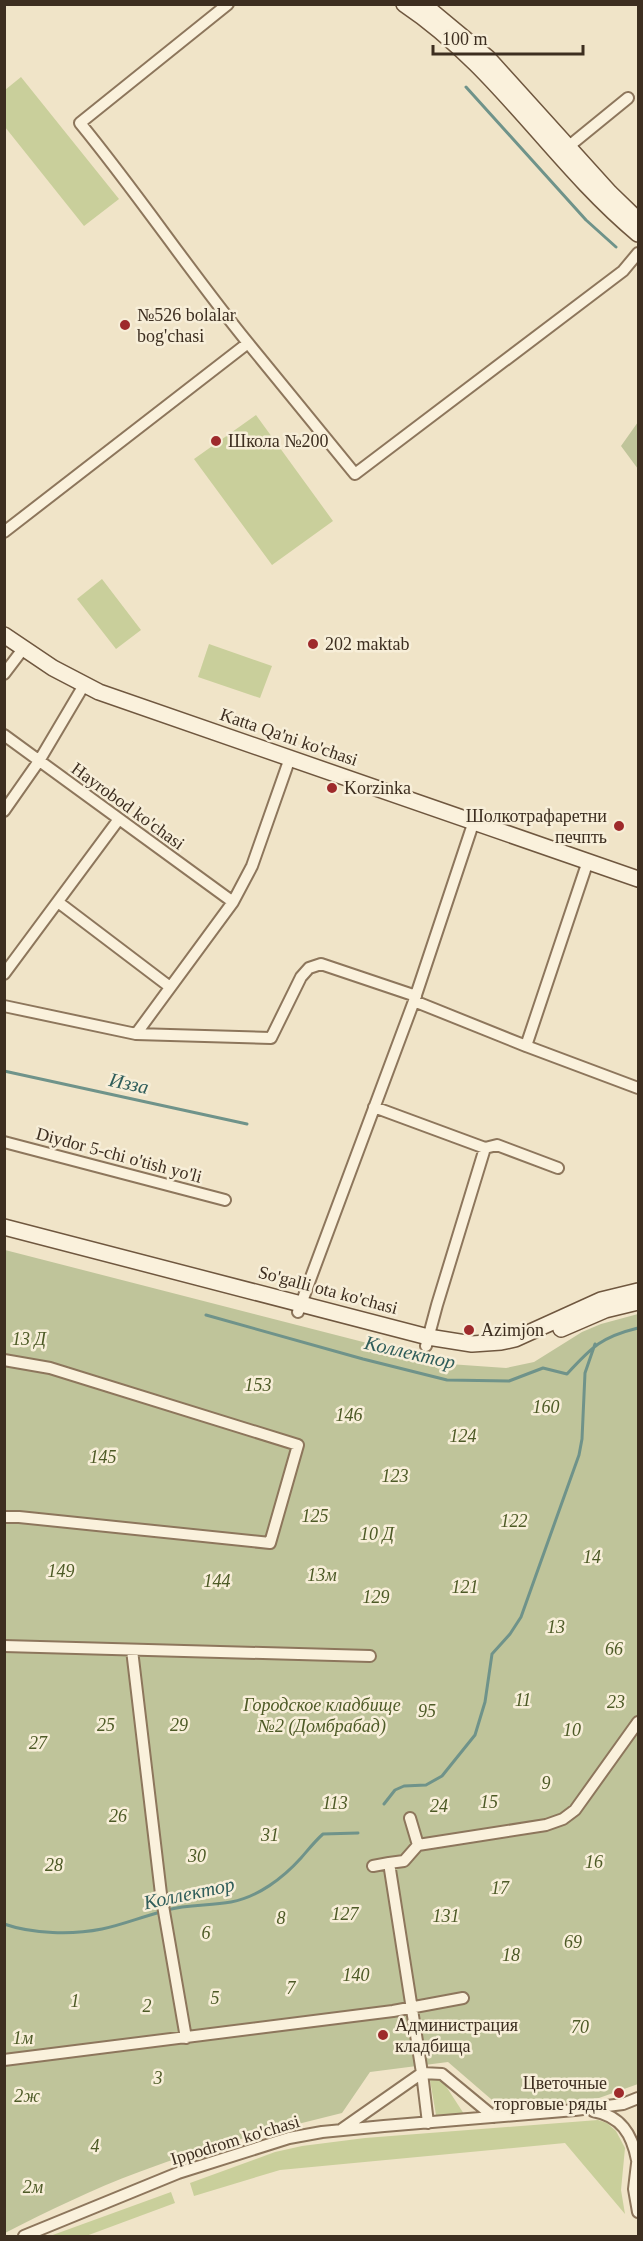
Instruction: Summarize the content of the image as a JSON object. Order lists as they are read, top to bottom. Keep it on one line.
{"streets":{"main road":["Katta Qa'ni ko'chasi","So'galli ota ko'chasi"],"street":["Hayrobod ko'chasi","Diydor 5-chi o'tish yo'li","Ippodrom ko'chasi"]},"water":["Изза","Коллектор"],"parks":["13 Д","153","160","146","124","145","123","125","122","10 Д","14","149","13м","144","121","129","13","66","11","23","Городское кладбище №2 (Домбрабад)","95","25","29","10","27","9","15","113","24","26","31","30","16","28","17","127","131","8","6","69","18","140","7","5","1","2","70","1м","3","2ж","4","2м"],"places":["№526 bolalar bog'chasi","Школа №200","202 maktab","Korzinka","Шолкотрафаретни печпть","Azimjon","Администрация кладбища","Цветочные торговые ряды"],"scale_bar":"100 m"}
